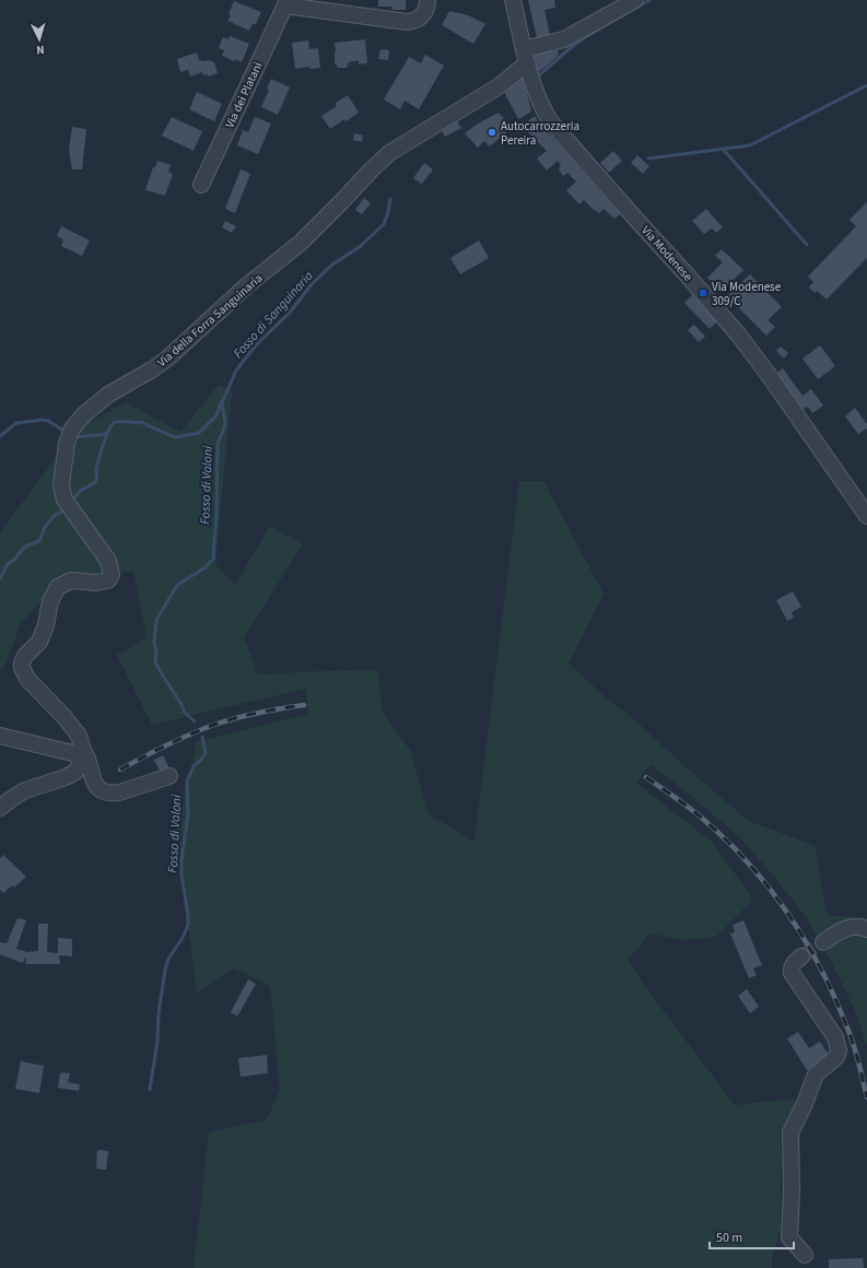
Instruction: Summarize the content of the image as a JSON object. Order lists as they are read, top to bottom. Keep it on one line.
{"streets":{"street":["Via dei Platani","Via Modenese","Via della Forra Sanguinaria"]},"crossings":[["Via Modenese","Via della Forra Sanguinaria"]],"water":["Fosso di Sanguinaria","Fosso di Valoni"],"places":{"other":["Autocarrozzeria Pereira"],"transit":["Via Modenese 309/C"]},"scale_bar":"50 m","north":"bottom"}
